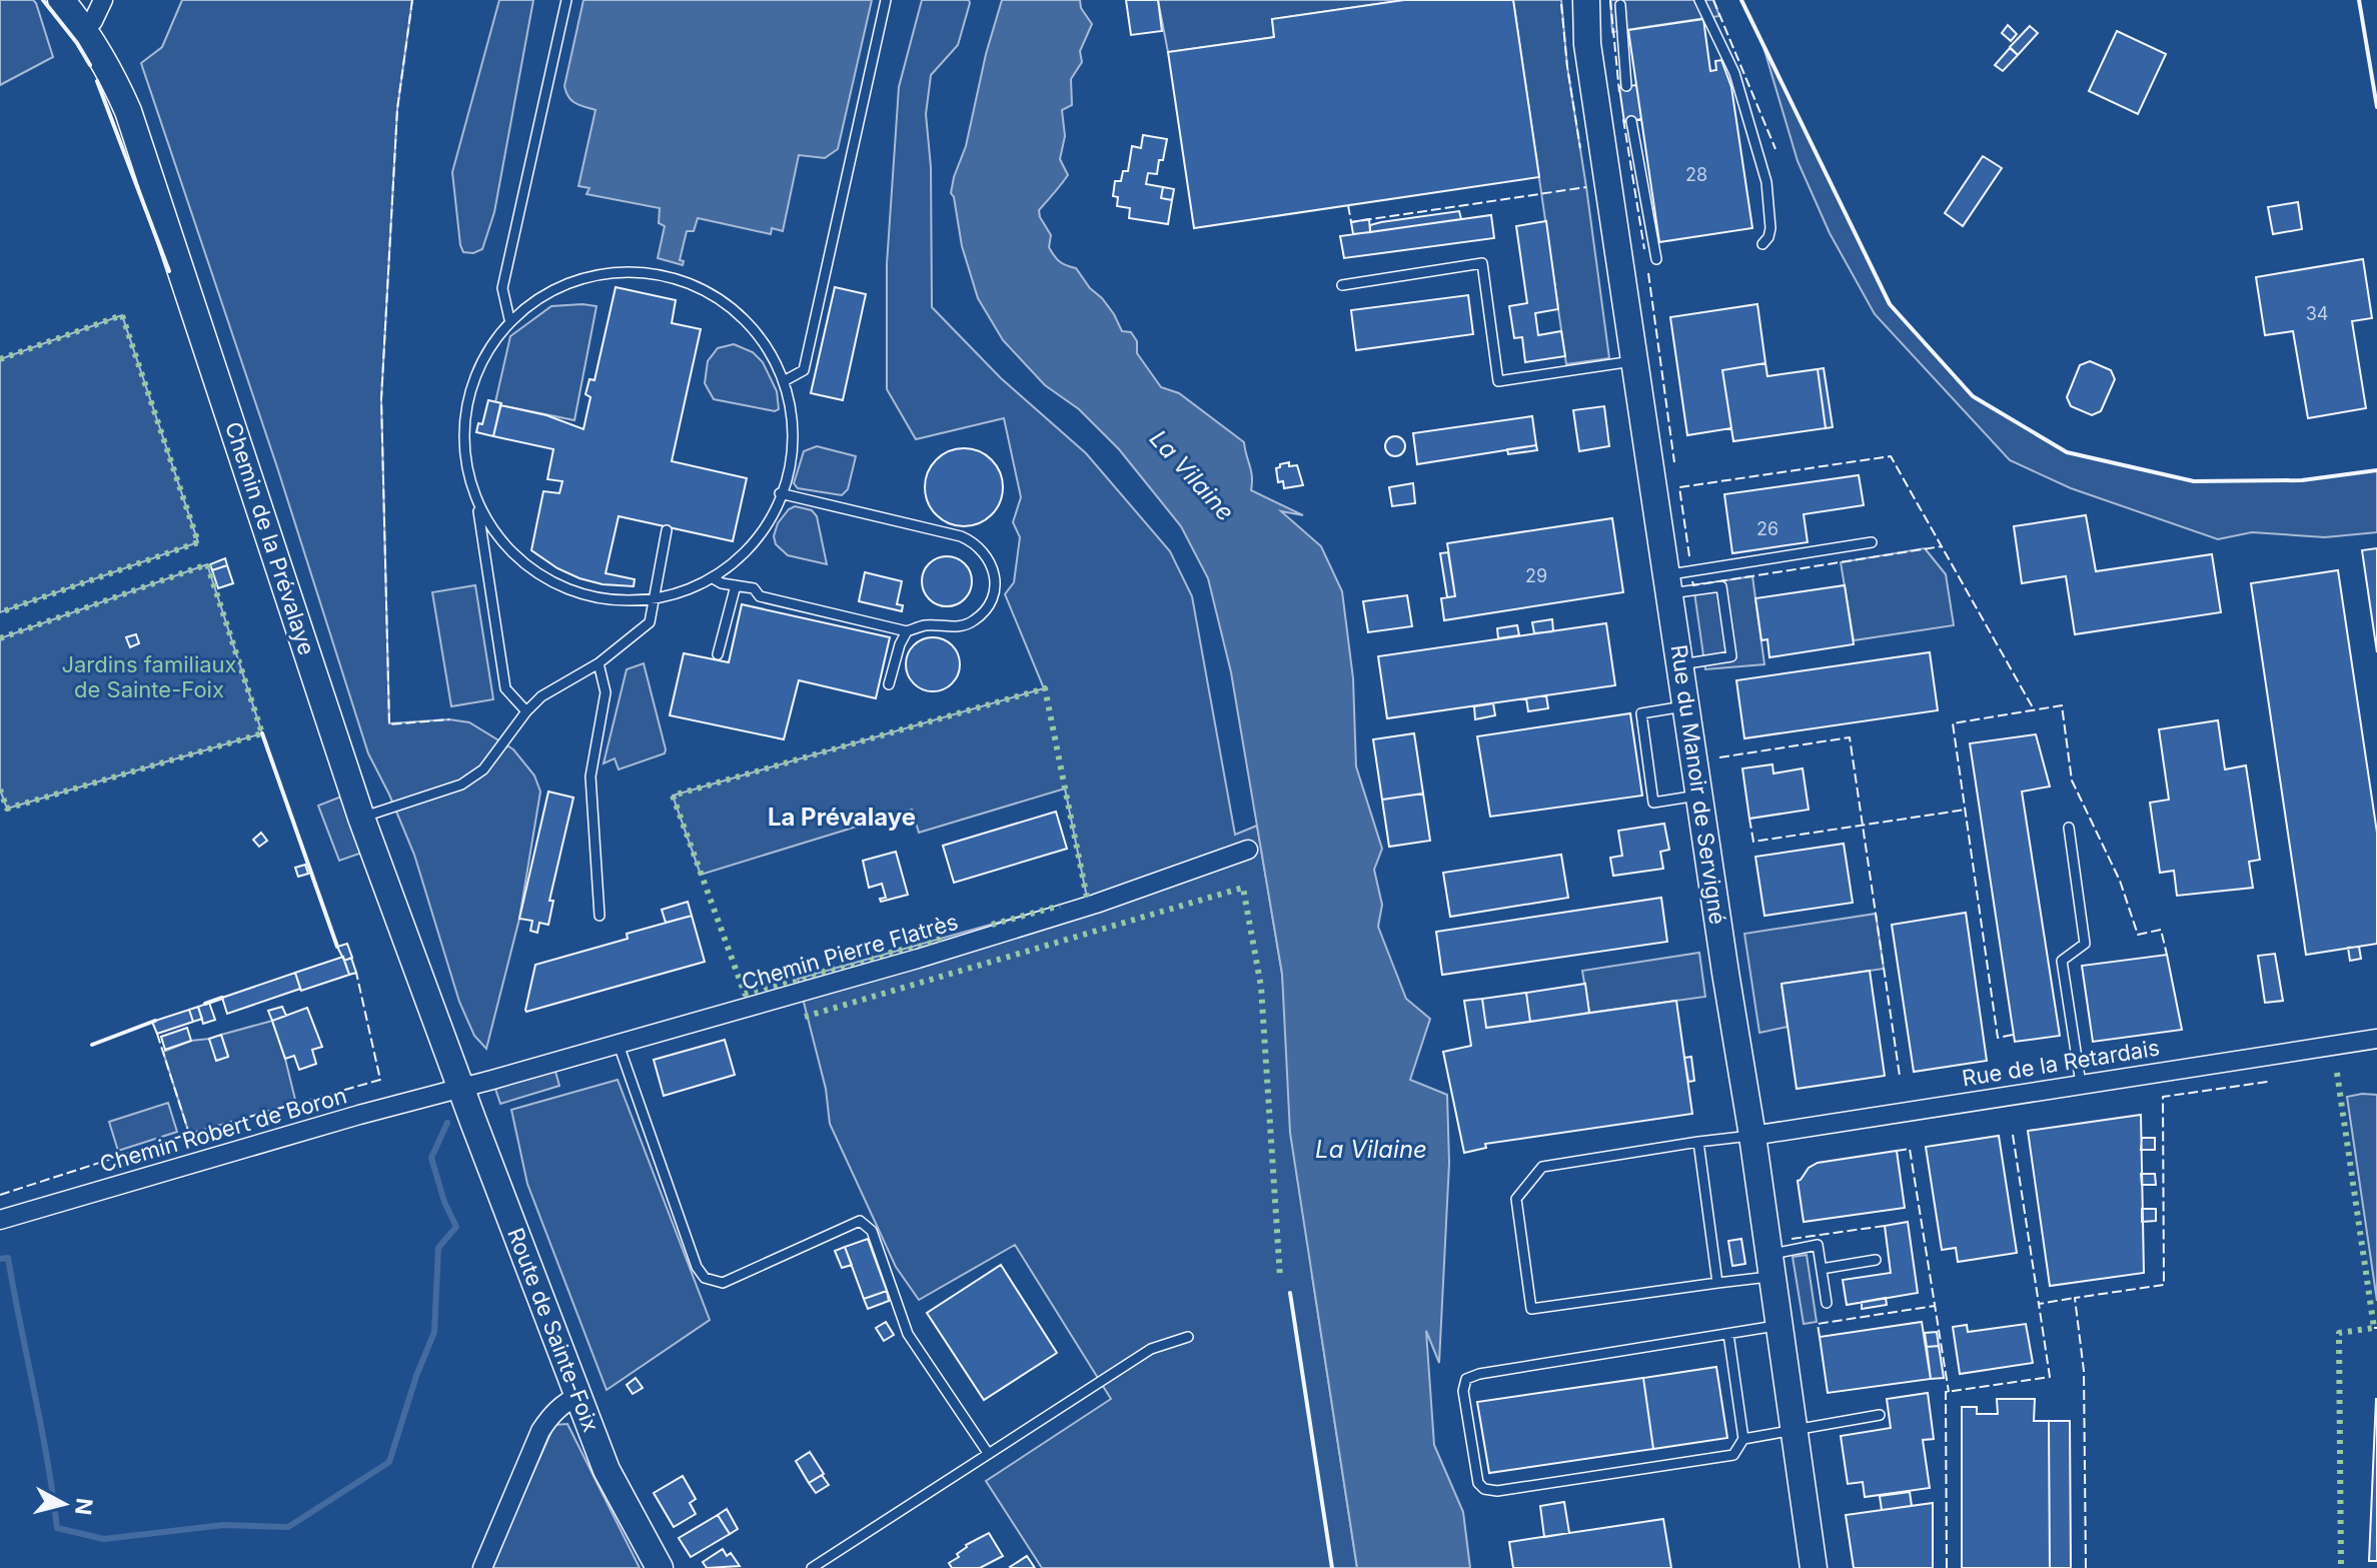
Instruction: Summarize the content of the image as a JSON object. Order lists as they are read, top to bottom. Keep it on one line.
{"streets":{"street":["Chemin de la Prévalaye","Rue du Manoir de Servigné","Chemin Pierre Flatrès","Rue de la Retardais","Chemin Robert de Boron","Route de Sainte-Foix"]},"crossings":[["Chemin de la Prévalaye","Chemin Pierre Flatrès"],["Chemin de la Prévalaye","Chemin Robert de Boron"],["Chemin de la Prévalaye","Route de Sainte-Foix"],["Rue du Manoir de Servigné","Rue de la Retardais"],["Chemin Pierre Flatrès","Chemin Robert de Boron"],["Chemin Pierre Flatrès","Route de Sainte-Foix"],["Chemin Robert de Boron","Route de Sainte-Foix"]],"districts":["La Prévalaye"],"water":["La Vilaine"],"parks":["Jardins familiaux de Sainte-Foix"],"house_numbers":["28","34","26","29"],"north":"right"}
